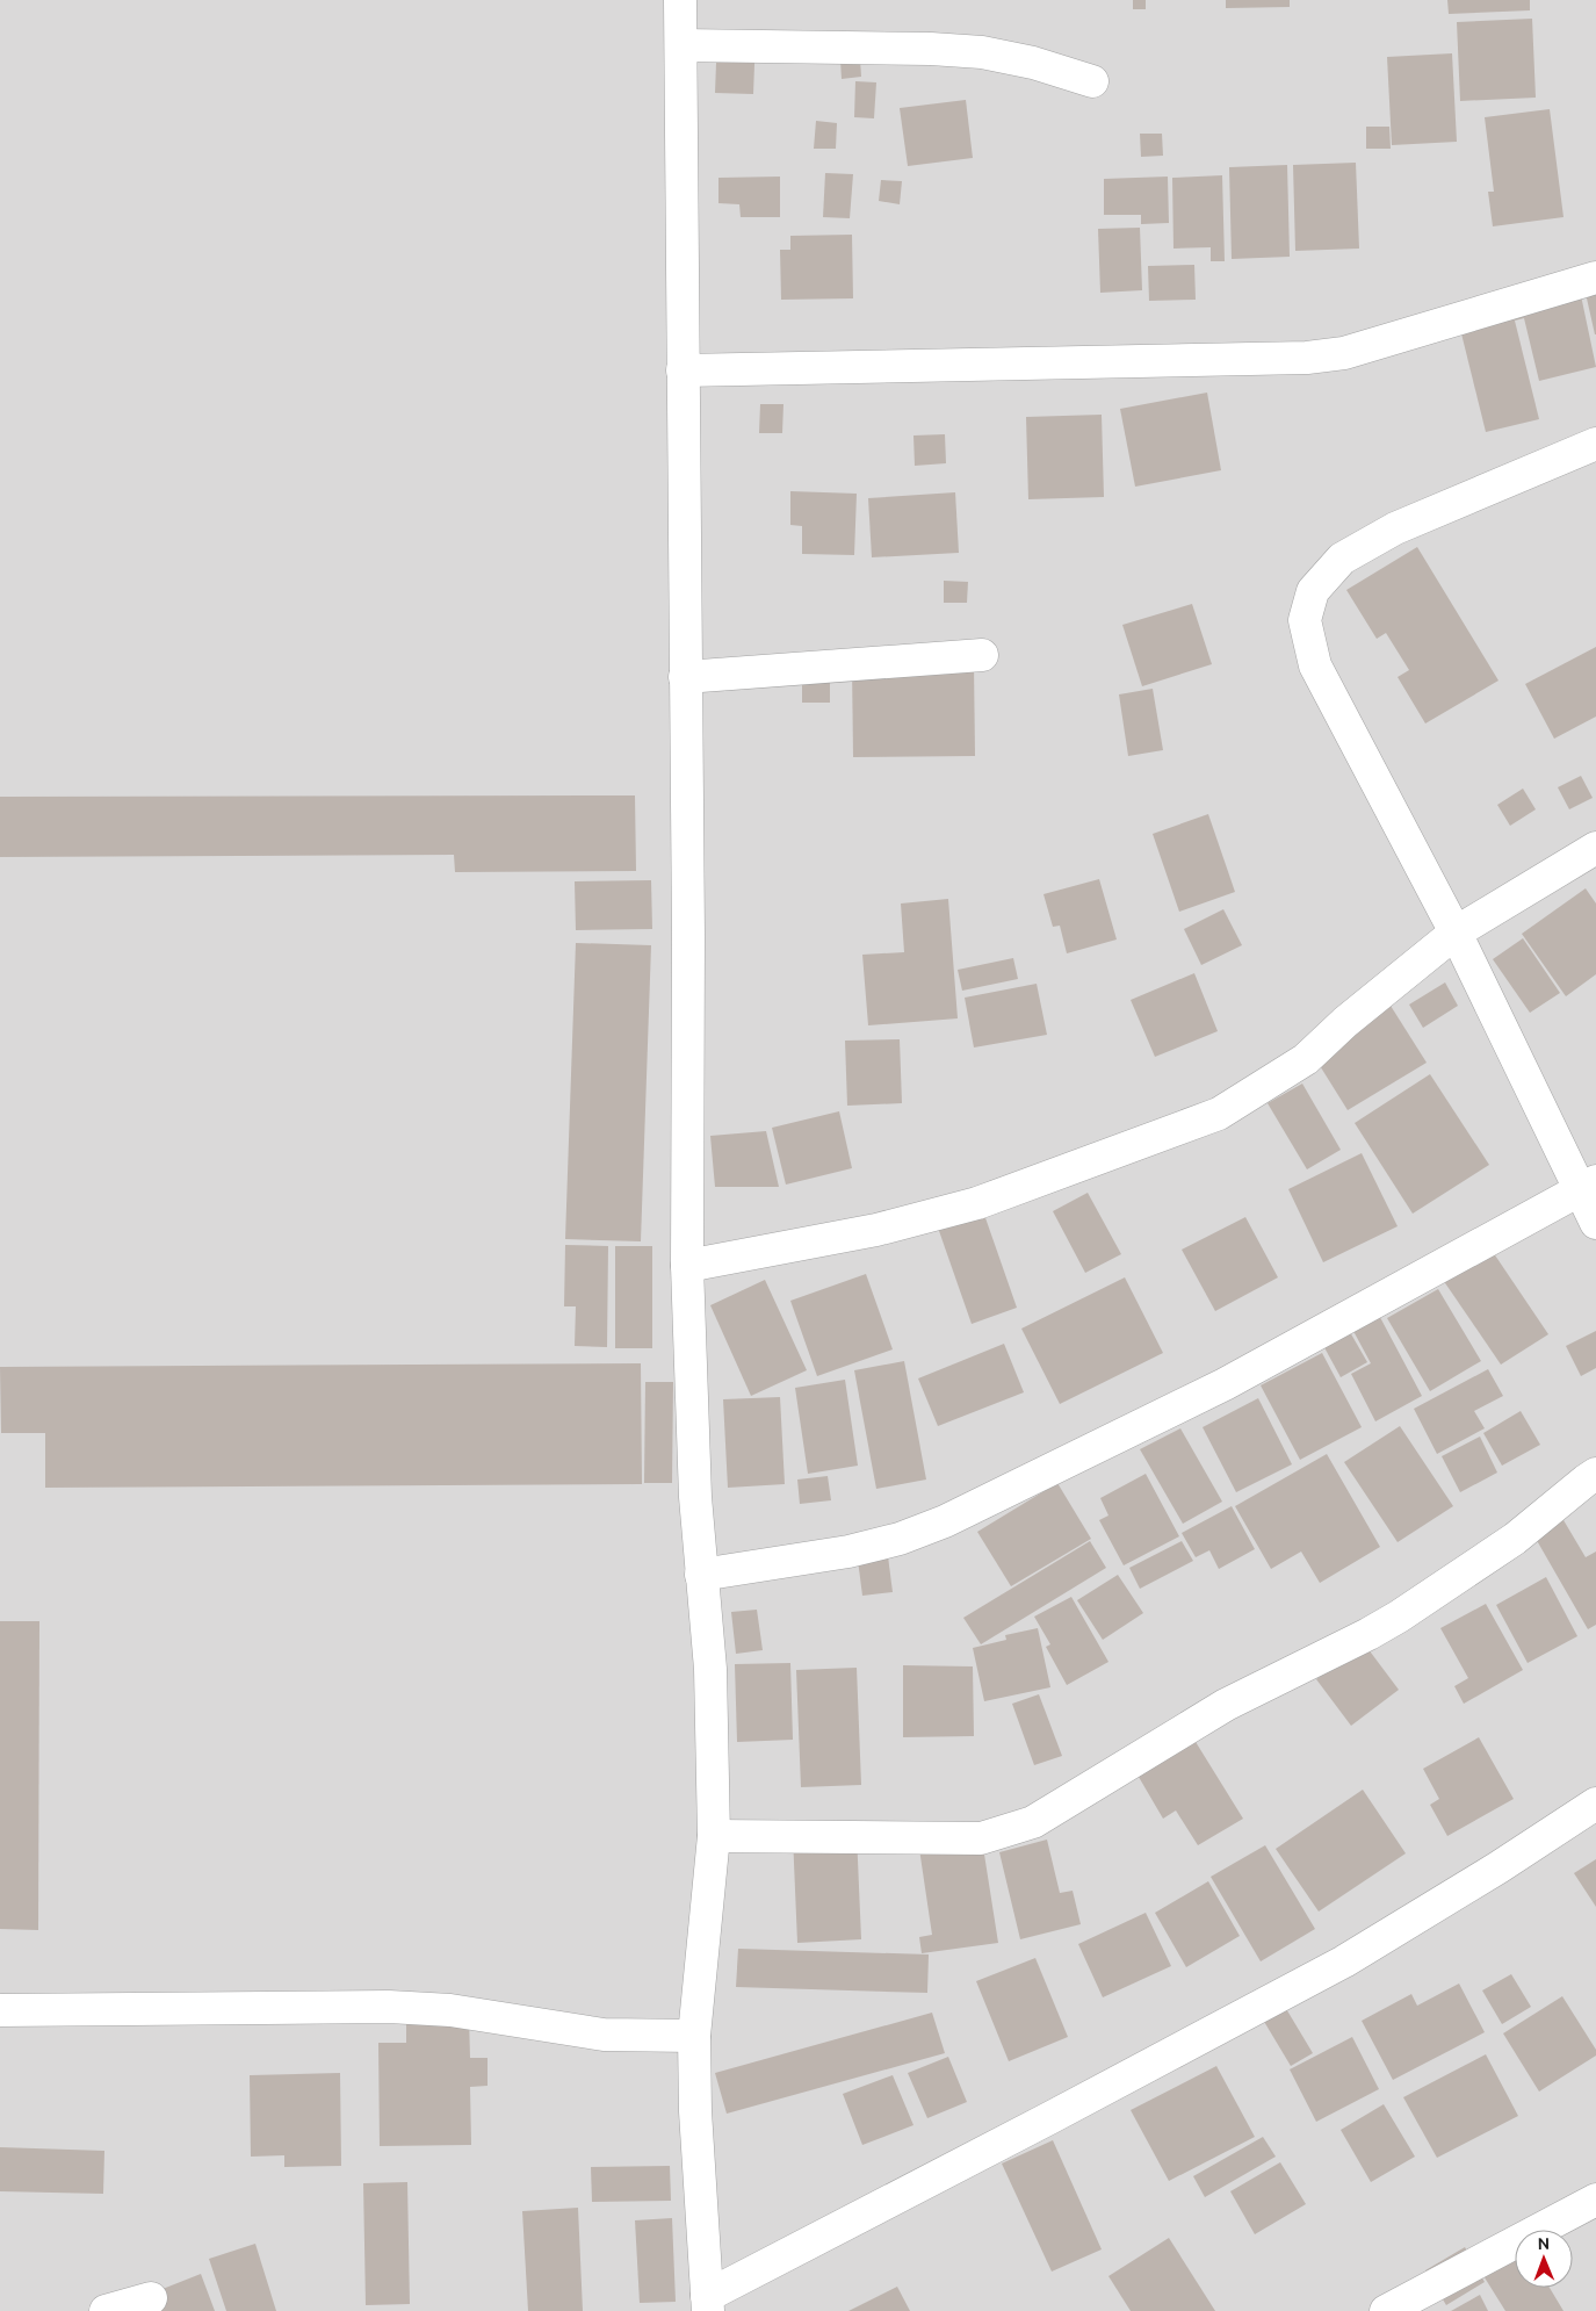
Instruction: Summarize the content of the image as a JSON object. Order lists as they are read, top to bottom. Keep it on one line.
{"north":"top"}
